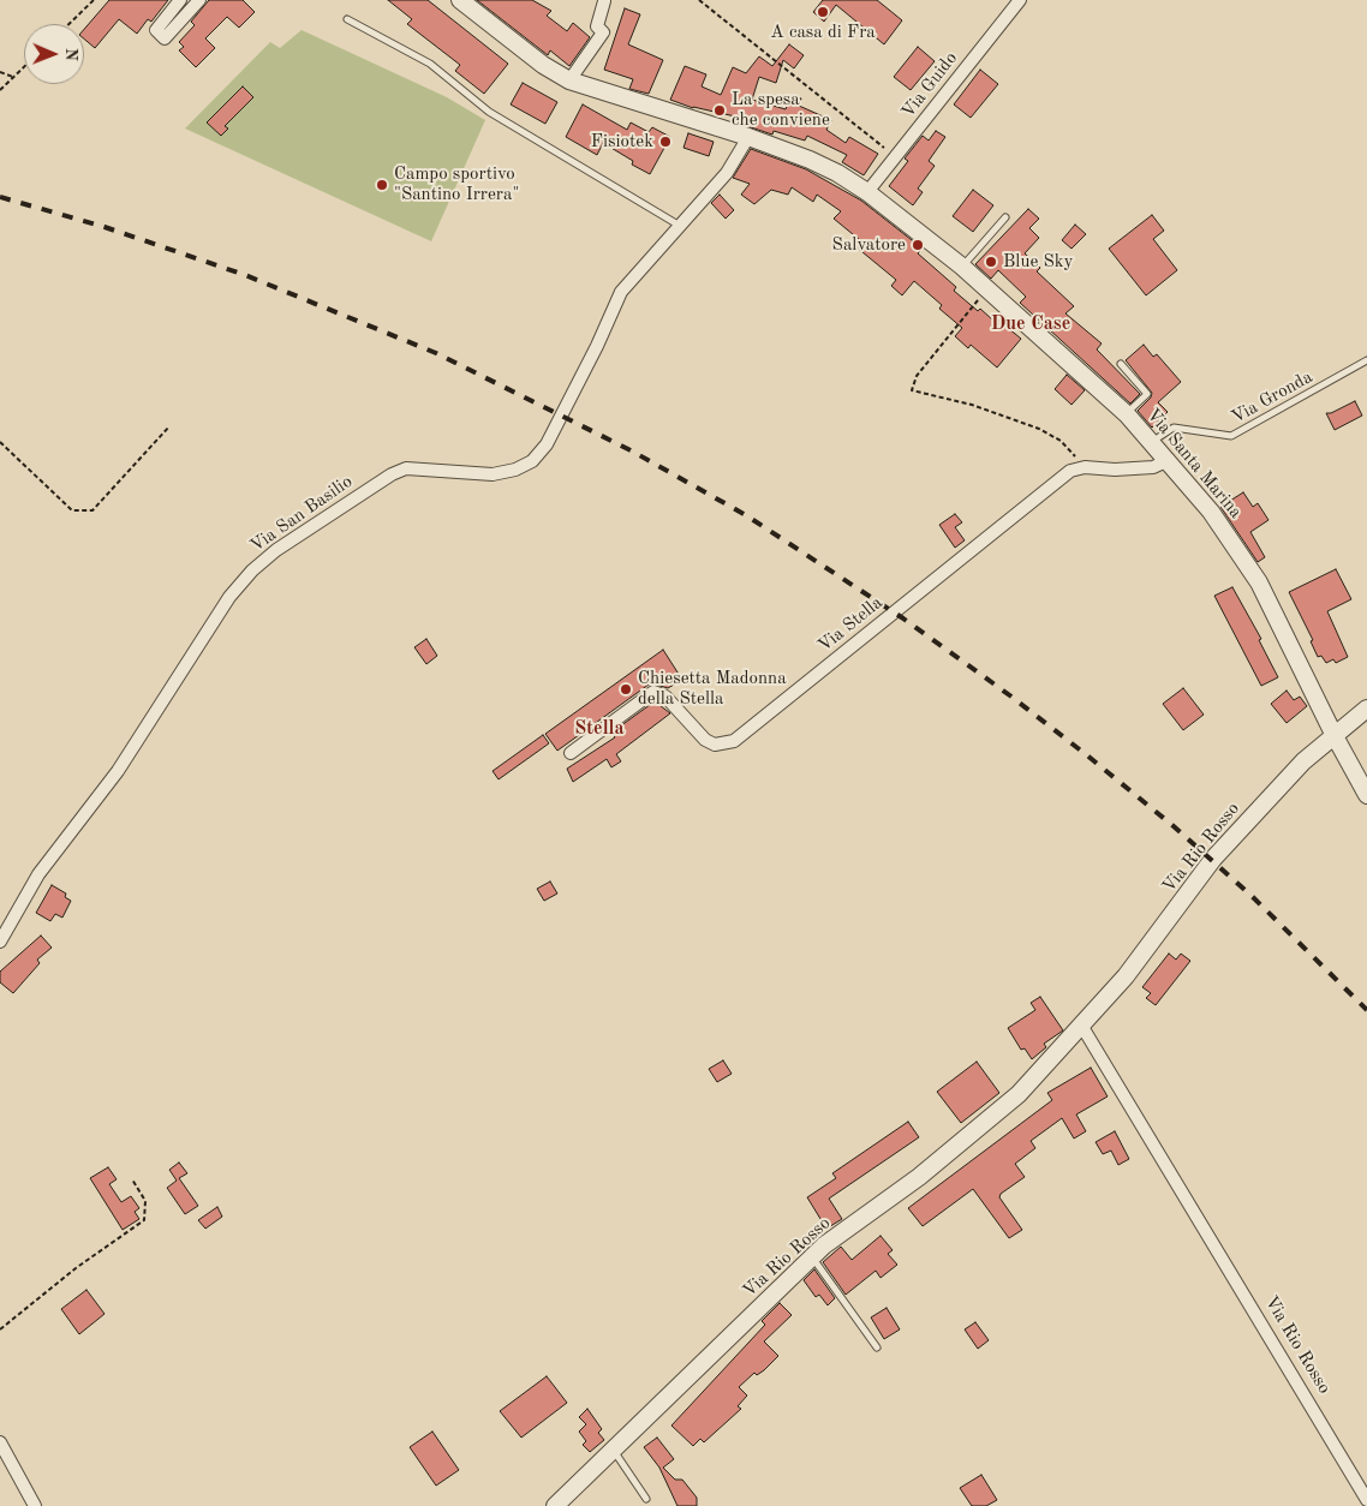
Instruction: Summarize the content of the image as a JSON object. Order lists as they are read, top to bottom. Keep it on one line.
{"streets":{"street":["Via Guido","Via Santa Marina","Via San Basilio","Via Stella","Via Rio Rosso"],"lane":["Via Gronda"]},"crossings":[["Via Guido","Via Santa Marina"],["Via Gronda","Via Santa Marina"],["Via Santa Marina","Via San Basilio"],["Via Santa Marina","Via Rio Rosso"]],"districts":["Due Case","Stella"],"places":["A casa di Fra","La spesa che conviene","Fisiotek","Campo sportivo \"Santino Irrera\"","Salvatore","Blue Sky","Chiesetta Madonna della Stella"],"north":"right"}
